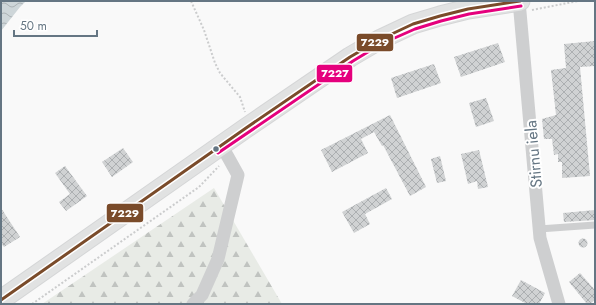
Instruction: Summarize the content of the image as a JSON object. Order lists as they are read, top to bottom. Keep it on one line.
{"streets":{"street":["Stirnu iela"]},"lines":["transit line 7229","transit line 7227"],"scale_bar":"50 m"}
